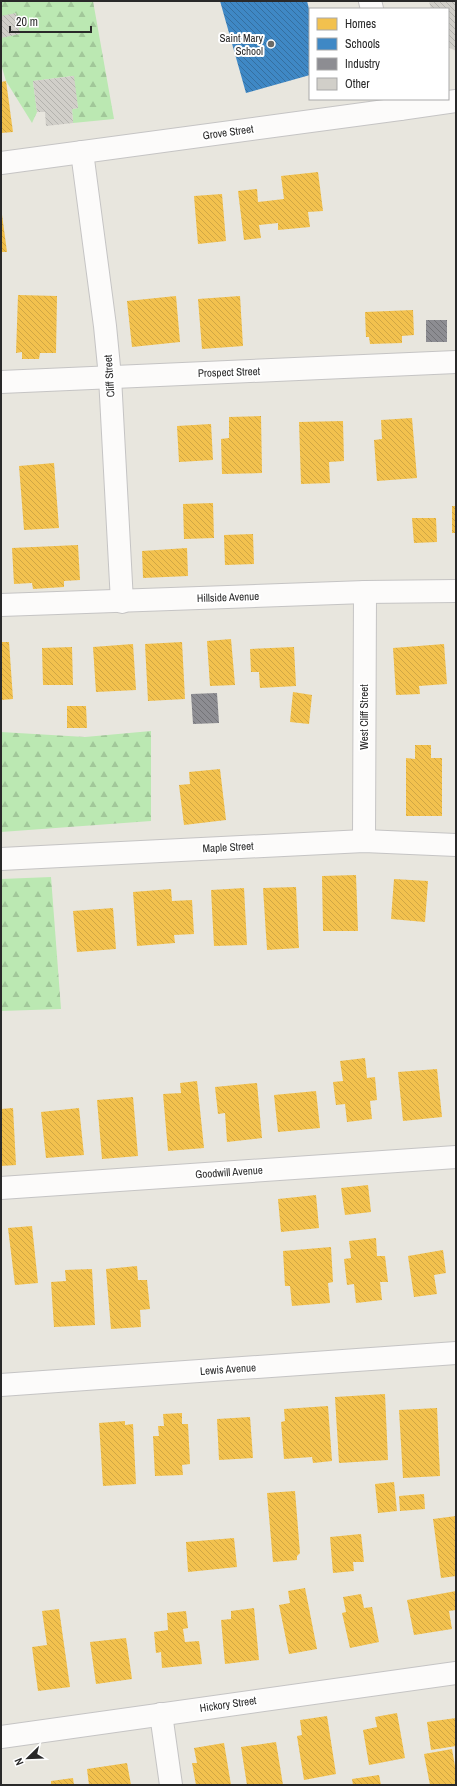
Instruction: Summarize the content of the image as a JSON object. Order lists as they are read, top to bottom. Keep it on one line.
{"streets":{"street":["Grove Street","Prospect Street","Cliff Street","Hillside Avenue","West Cliff Street","Maple Street","Goodwill Avenue","Lewis Avenue","Hickory Street"]},"crossings":[["Grove Street","Cliff Street"],["Prospect Street","Cliff Street"],["Cliff Street","Hillside Avenue"],["Hillside Avenue","West Cliff Street"],["West Cliff Street","Maple Street"]],"places":["Saint Mary School"],"legend":["Homes","Schools","Industry","Other"],"scale_bar":"20 m","north":"bottom left"}
